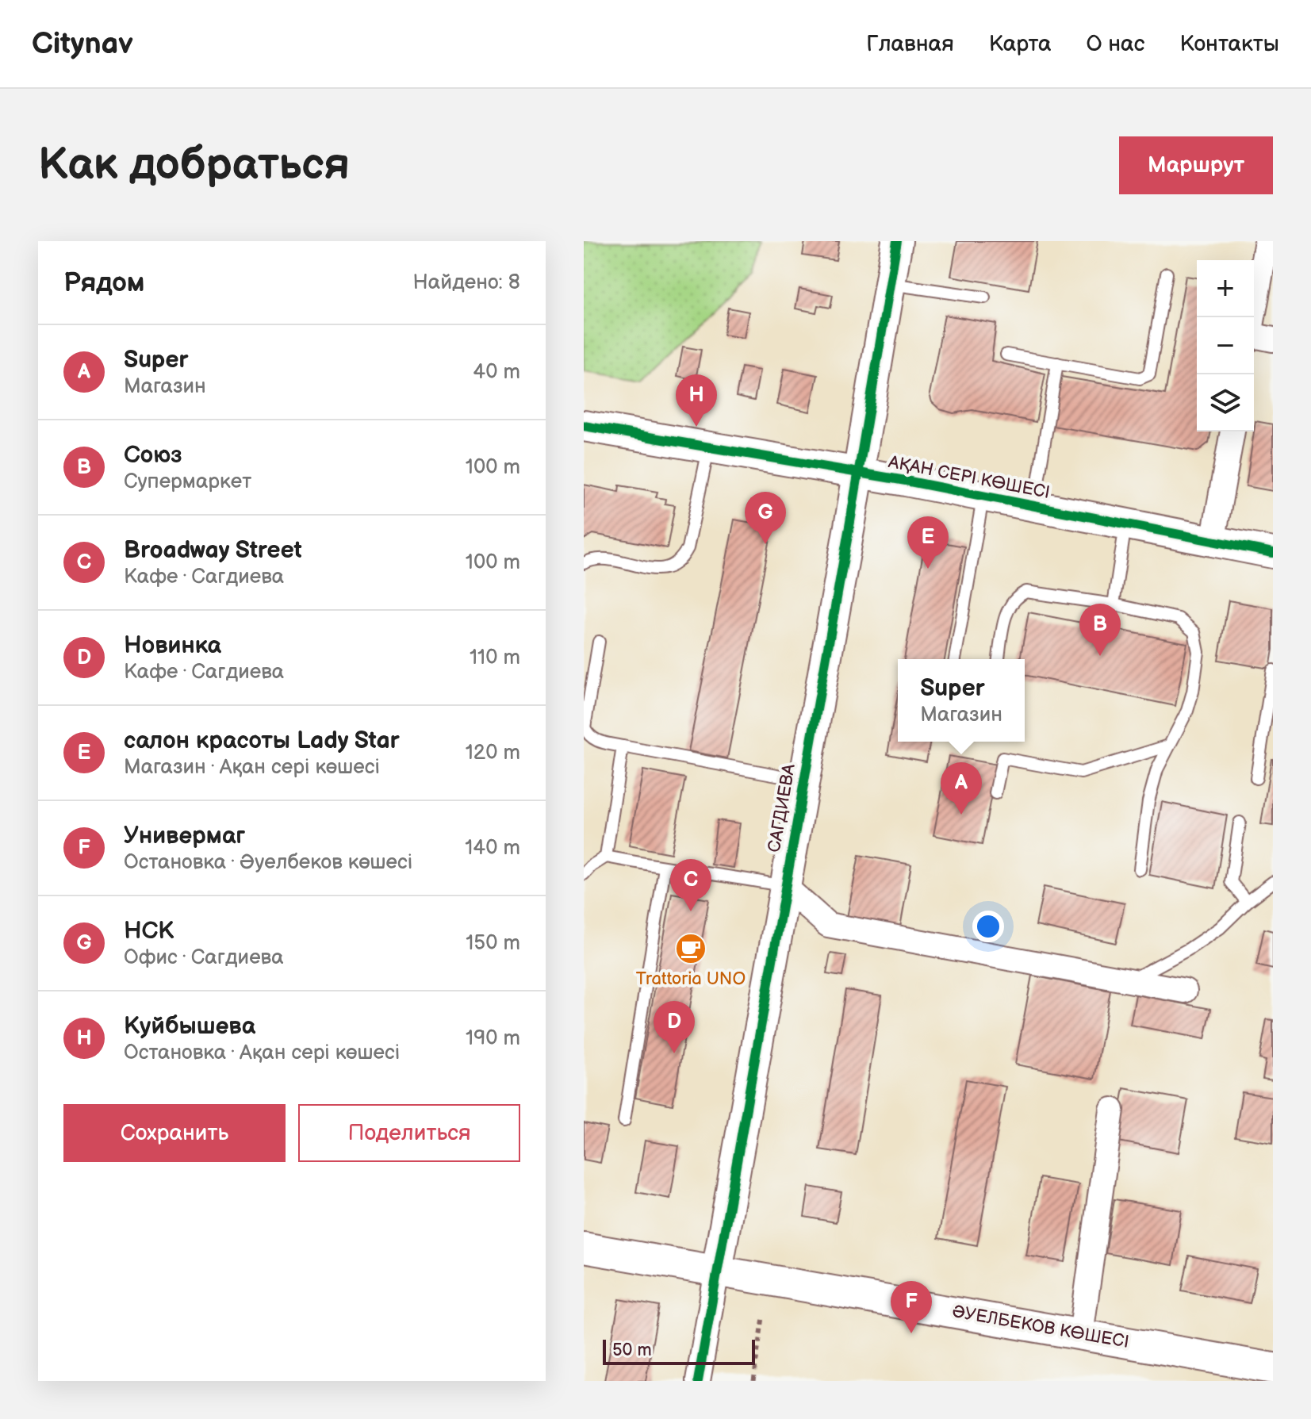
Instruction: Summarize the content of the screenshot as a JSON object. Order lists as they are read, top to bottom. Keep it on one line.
{"streets":{"street":["АҚАН СЕРІ КӨШЕСІ","САГДИЕВА","ӘУЕЛБЕКОВ КӨШЕСІ"]},"crossings":[["АҚАН СЕРІ КӨШЕСІ","САГДИЕВА"],["САГДИЕВА","ӘУЕЛБЕКОВ КӨШЕСІ"]],"places":{"cafe":["Trattoria UNO"]},"scale_bar":"50 m","page":{"header":"Citynav","nav":["Главная","Карта","О нас","Контакты"],"buttons":["Маршрут",["Сохранить","Поделиться"]],"title":"Как добраться","heading":["Рядом","Найдено: 8"],"map_buttons":["+","−"],"list":[{"mark":"A","name":"Super","note":"Магазин","value":"40 m"},{"mark":"B","name":"Союз","note":"Супермаркет","value":"100 m"},{"mark":"C","name":"Broadway Street","note":"Кафе · Сагдиева","value":"100 m"},{"mark":"D","name":"Новинка","note":"Кафе · Сагдиева","value":"110 m"},{"mark":"E","name":"салон красоты Lady Star","note":"Магазин · Ақан сері көшесі","value":"120 m"},{"mark":"F","name":"Универмаг","note":"Остановка · Әуелбеков көшесі","value":"140 m"},{"mark":"G","name":"НСК","note":"Офис · Сагдиева","value":"150 m"},{"mark":"H","name":"Куйбышева","note":"Остановка · Ақан сері көшесі","value":"190 m"}],"pins":["H","G","E","B","A","C","D","F"],"popup":["Super","Магазин"],"scale":"50 m"}}
